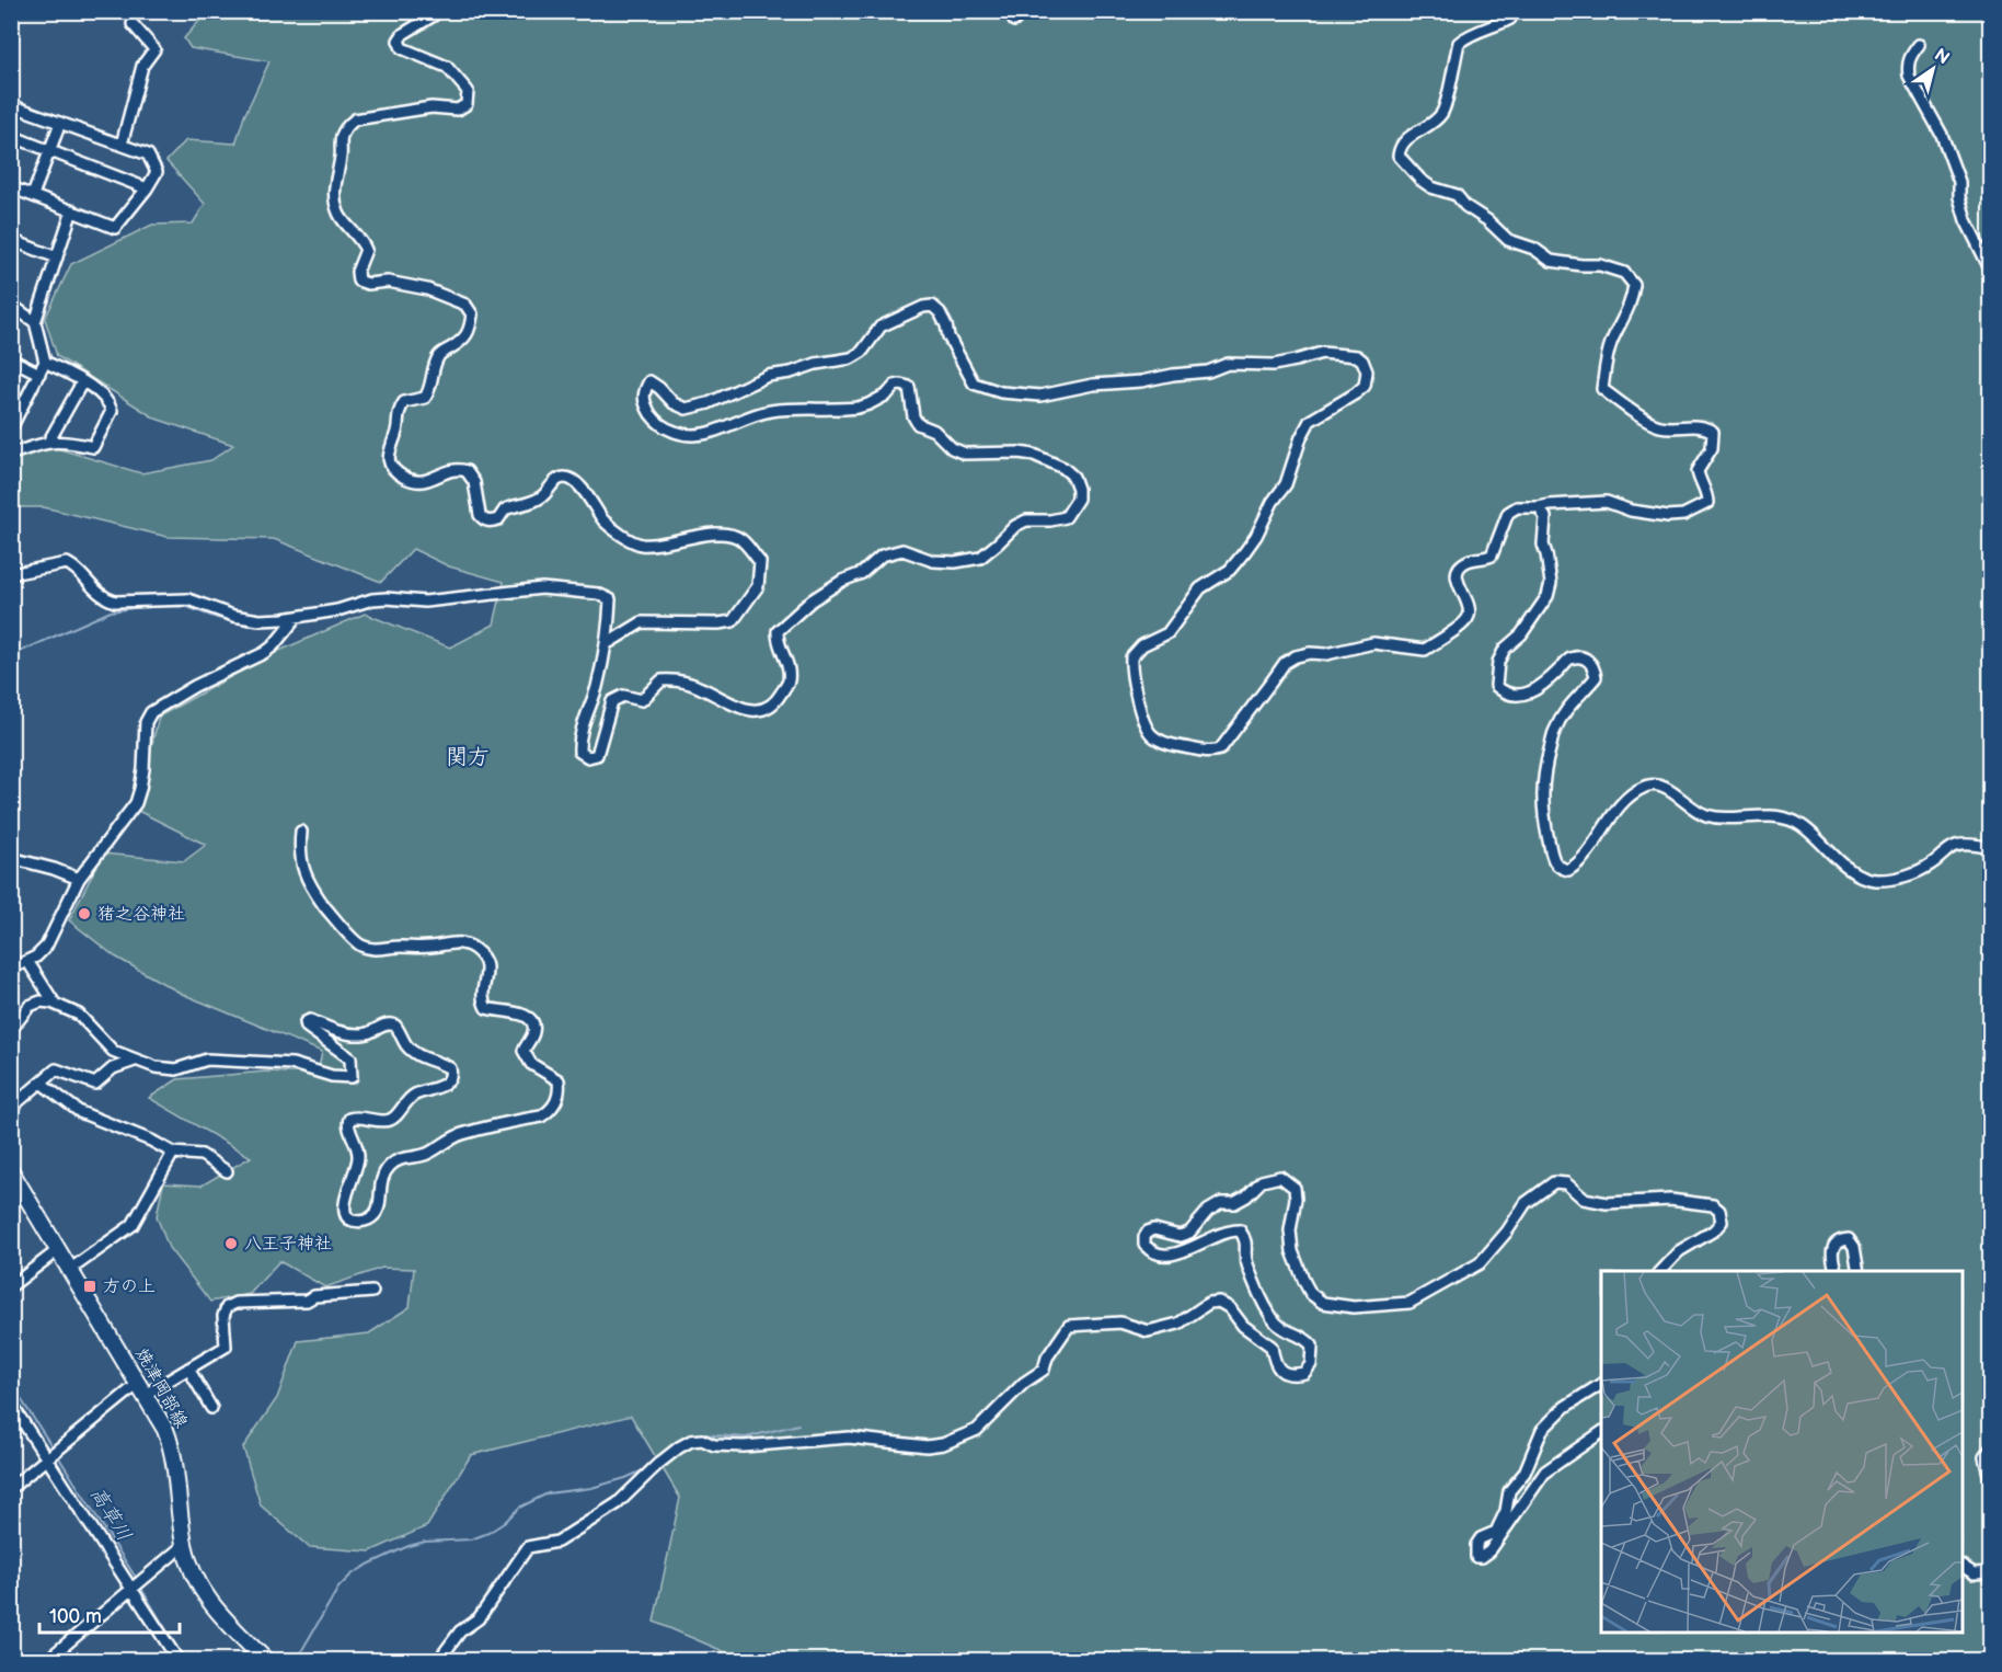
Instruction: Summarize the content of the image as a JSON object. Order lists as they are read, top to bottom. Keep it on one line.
{"streets":{"main road":["焼津岡部線"]},"districts":["関方"],"water":["高草川"],"places":{"other":["猪之谷神社","八王子神社"],"transit":["方の上"]},"scale_bar":"100 m","north":"top right"}
